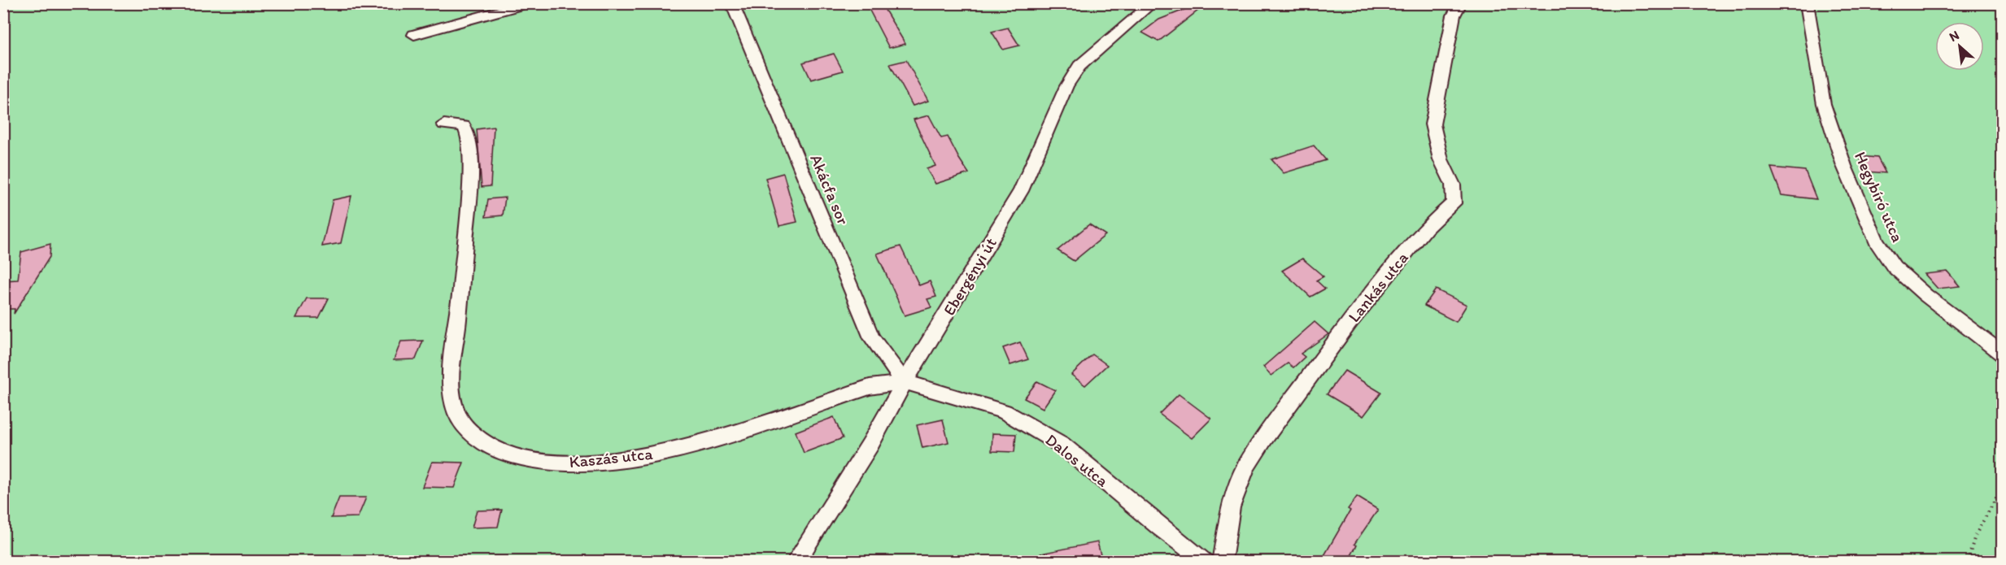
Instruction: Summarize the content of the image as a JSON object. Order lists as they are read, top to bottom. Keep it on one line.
{"streets":{"street":["Akácfa sor","Hegybíró utca","Ebergényi út","Lankás utca","Kaszás utca","Dalos utca"]},"crossings":[["Akácfa sor","Ebergényi út"],["Akácfa sor","Kaszás utca"],["Akácfa sor","Dalos utca"],["Ebergényi út","Kaszás utca"],["Ebergényi út","Dalos utca"],["Kaszás utca","Dalos utca"]],"north":"top left"}
